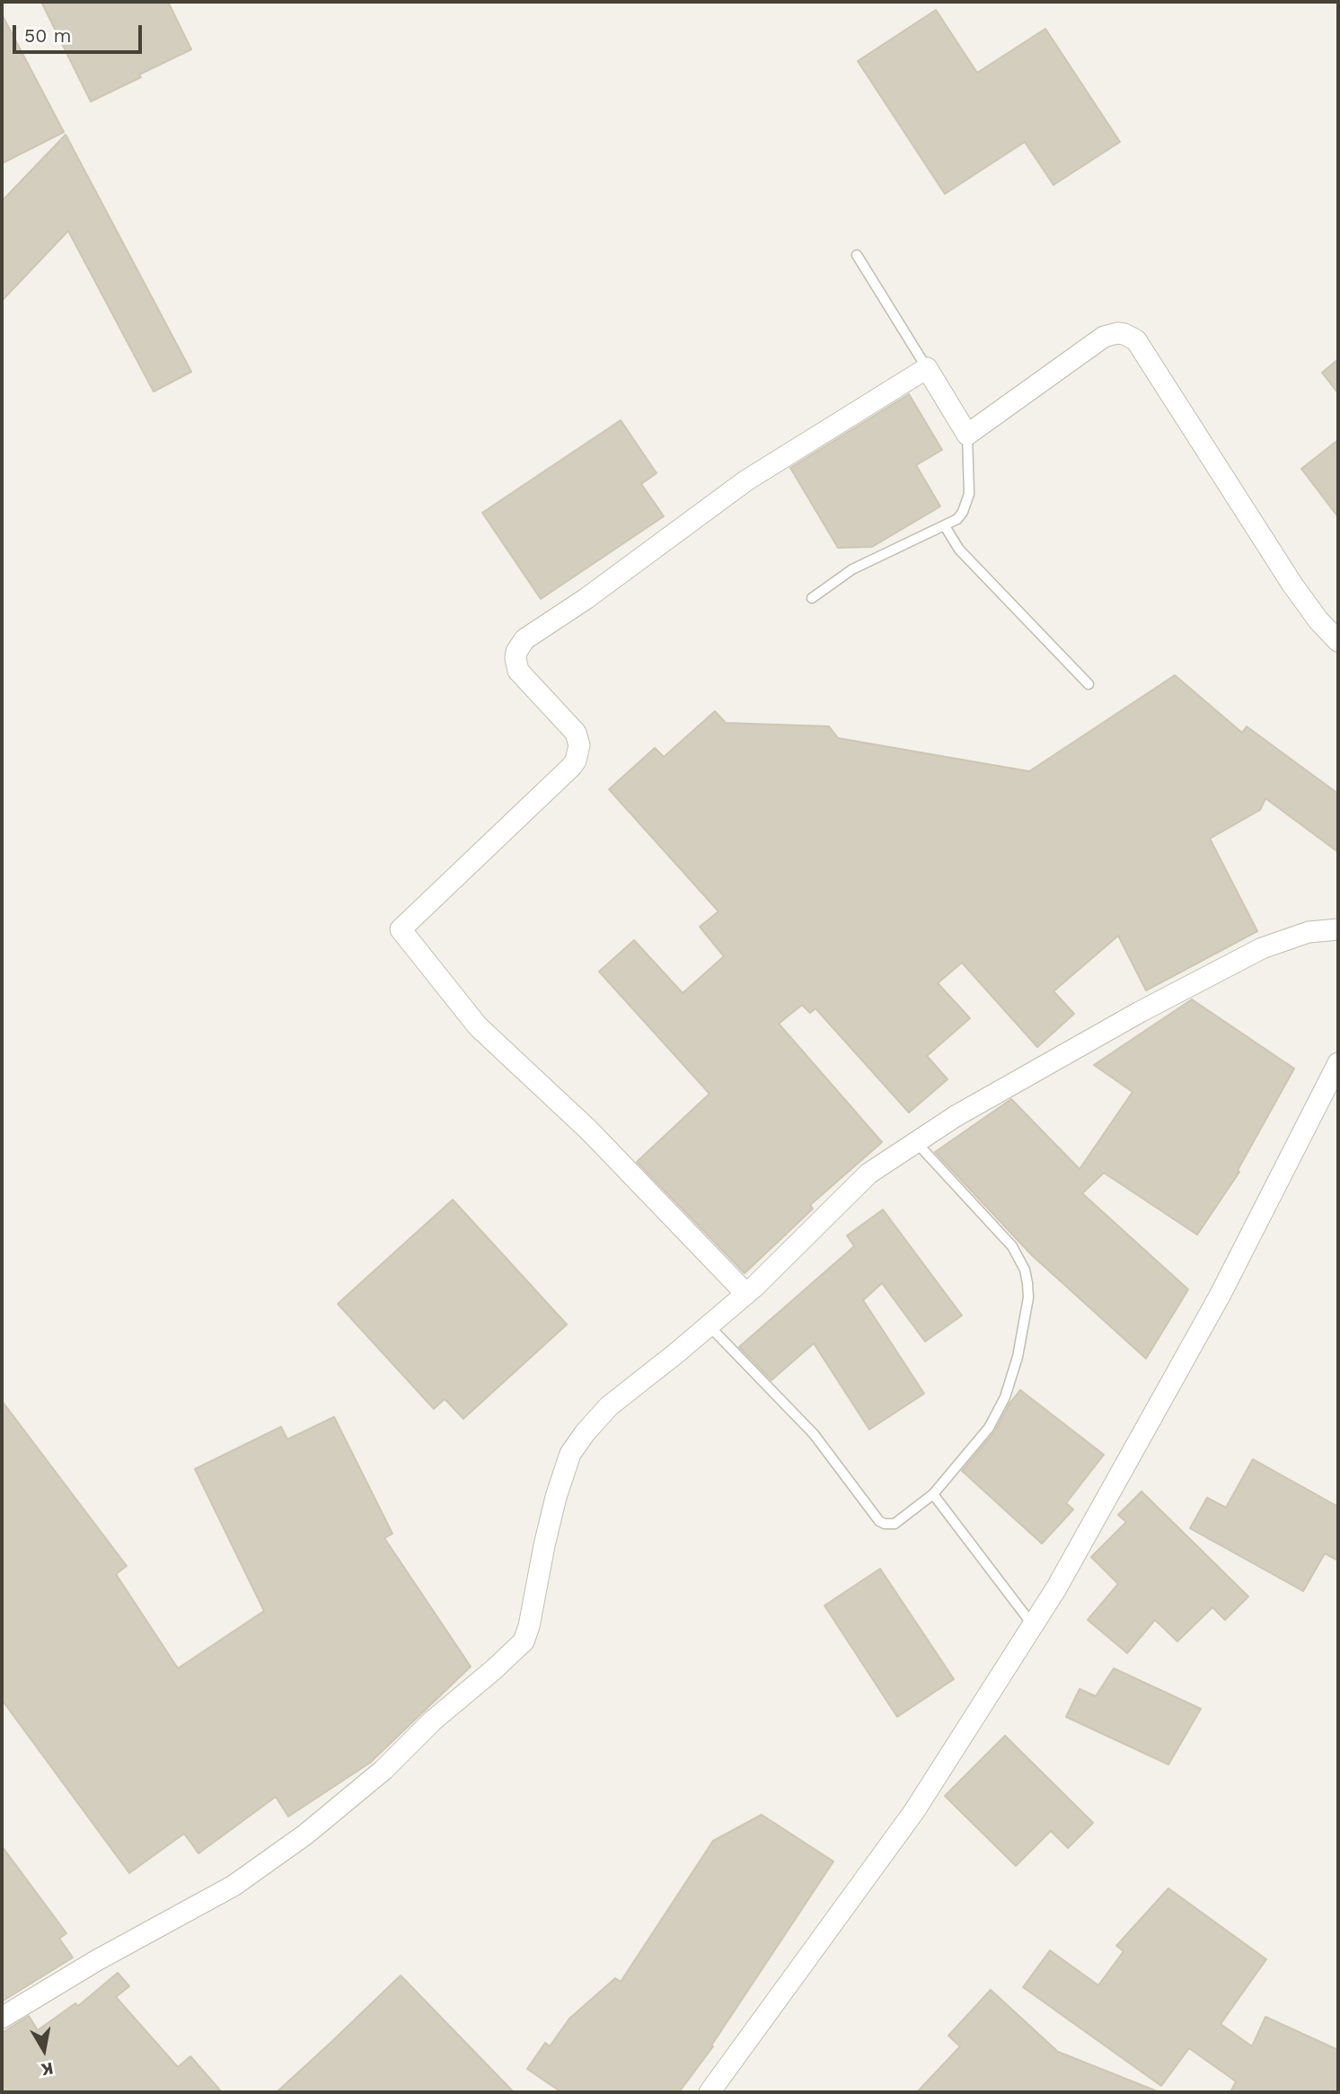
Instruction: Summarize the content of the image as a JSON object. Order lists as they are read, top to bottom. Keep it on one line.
{"scale_bar":"50 m","north":"bottom"}
